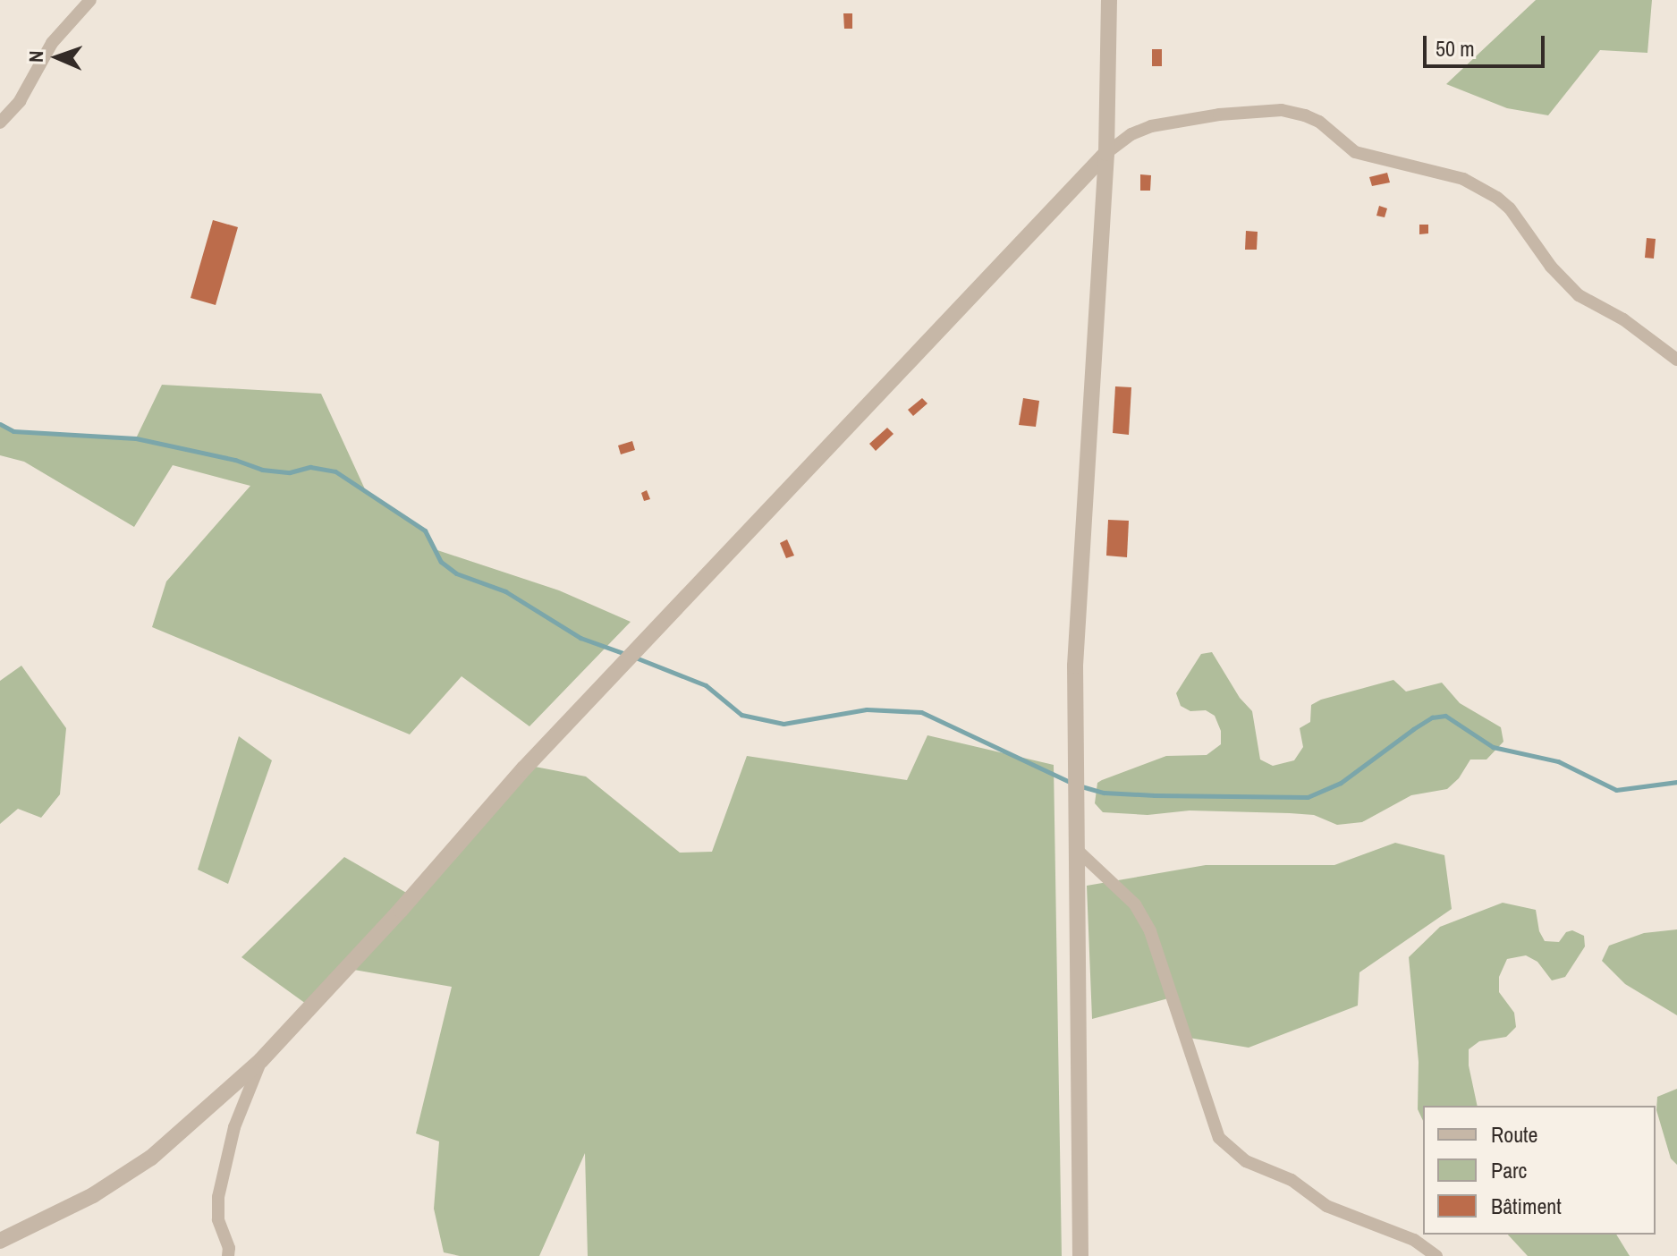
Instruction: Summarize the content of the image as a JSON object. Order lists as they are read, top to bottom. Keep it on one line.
{"legend":["Route","Parc","Bâtiment"],"scale_bar":"50 m","north":"left"}
